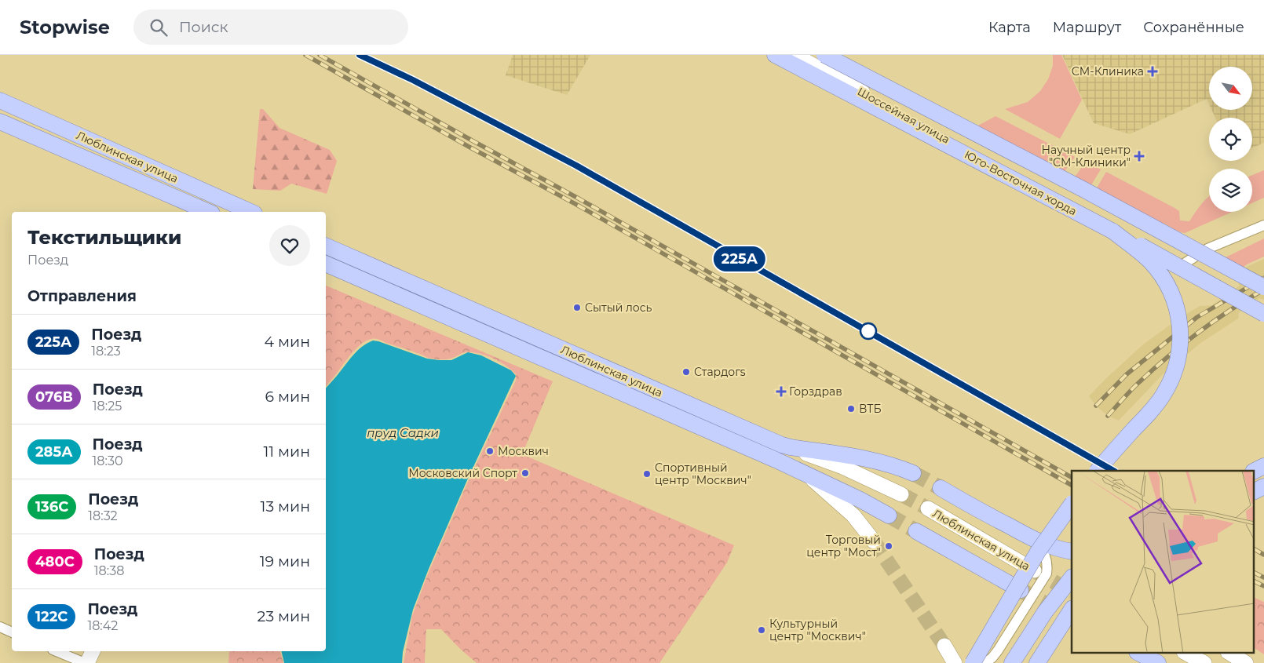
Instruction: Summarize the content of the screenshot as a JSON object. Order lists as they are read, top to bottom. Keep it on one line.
{"streets":{"main road":["Шоссейная улица","Люблинская улица","Юго-Восточная хорда"]},"water":["пруд Садки"],"places":{"health":["СМ-Клиника","Научный центр \"СМ-Клиники\"","Горздрав"],"other":["Сытый лось","Стардогs","ВТБ","Москвич","Московский Спорт","Спортивный центр \"Москвич\"","Торговый центр \"Мост\"","Культурный центр \"Москвич\""]},"north":"bottom right","page":{"header":"Stopwise","search":"Поиск","nav":["Карта","Маршрут","Сохранённые"],"on_map":"225А","heading":[["Текстильщики","Поезд"],"Отправления"],"list":[{"mark":"225А","name":"Поезд","note":"18:23","value":"4 мин"},{"mark":"076В","name":"Поезд","note":"18:25","value":"6 мин"},{"mark":"285А","name":"Поезд","note":"18:30","value":"11 мин"},{"mark":"136С","name":"Поезд","note":"18:32","value":"13 мин"},{"mark":"480С","name":"Поезд","note":"18:38","value":"19 мин"},{"mark":"122С","name":"Поезд","note":"18:42","value":"23 мин"}]}}
